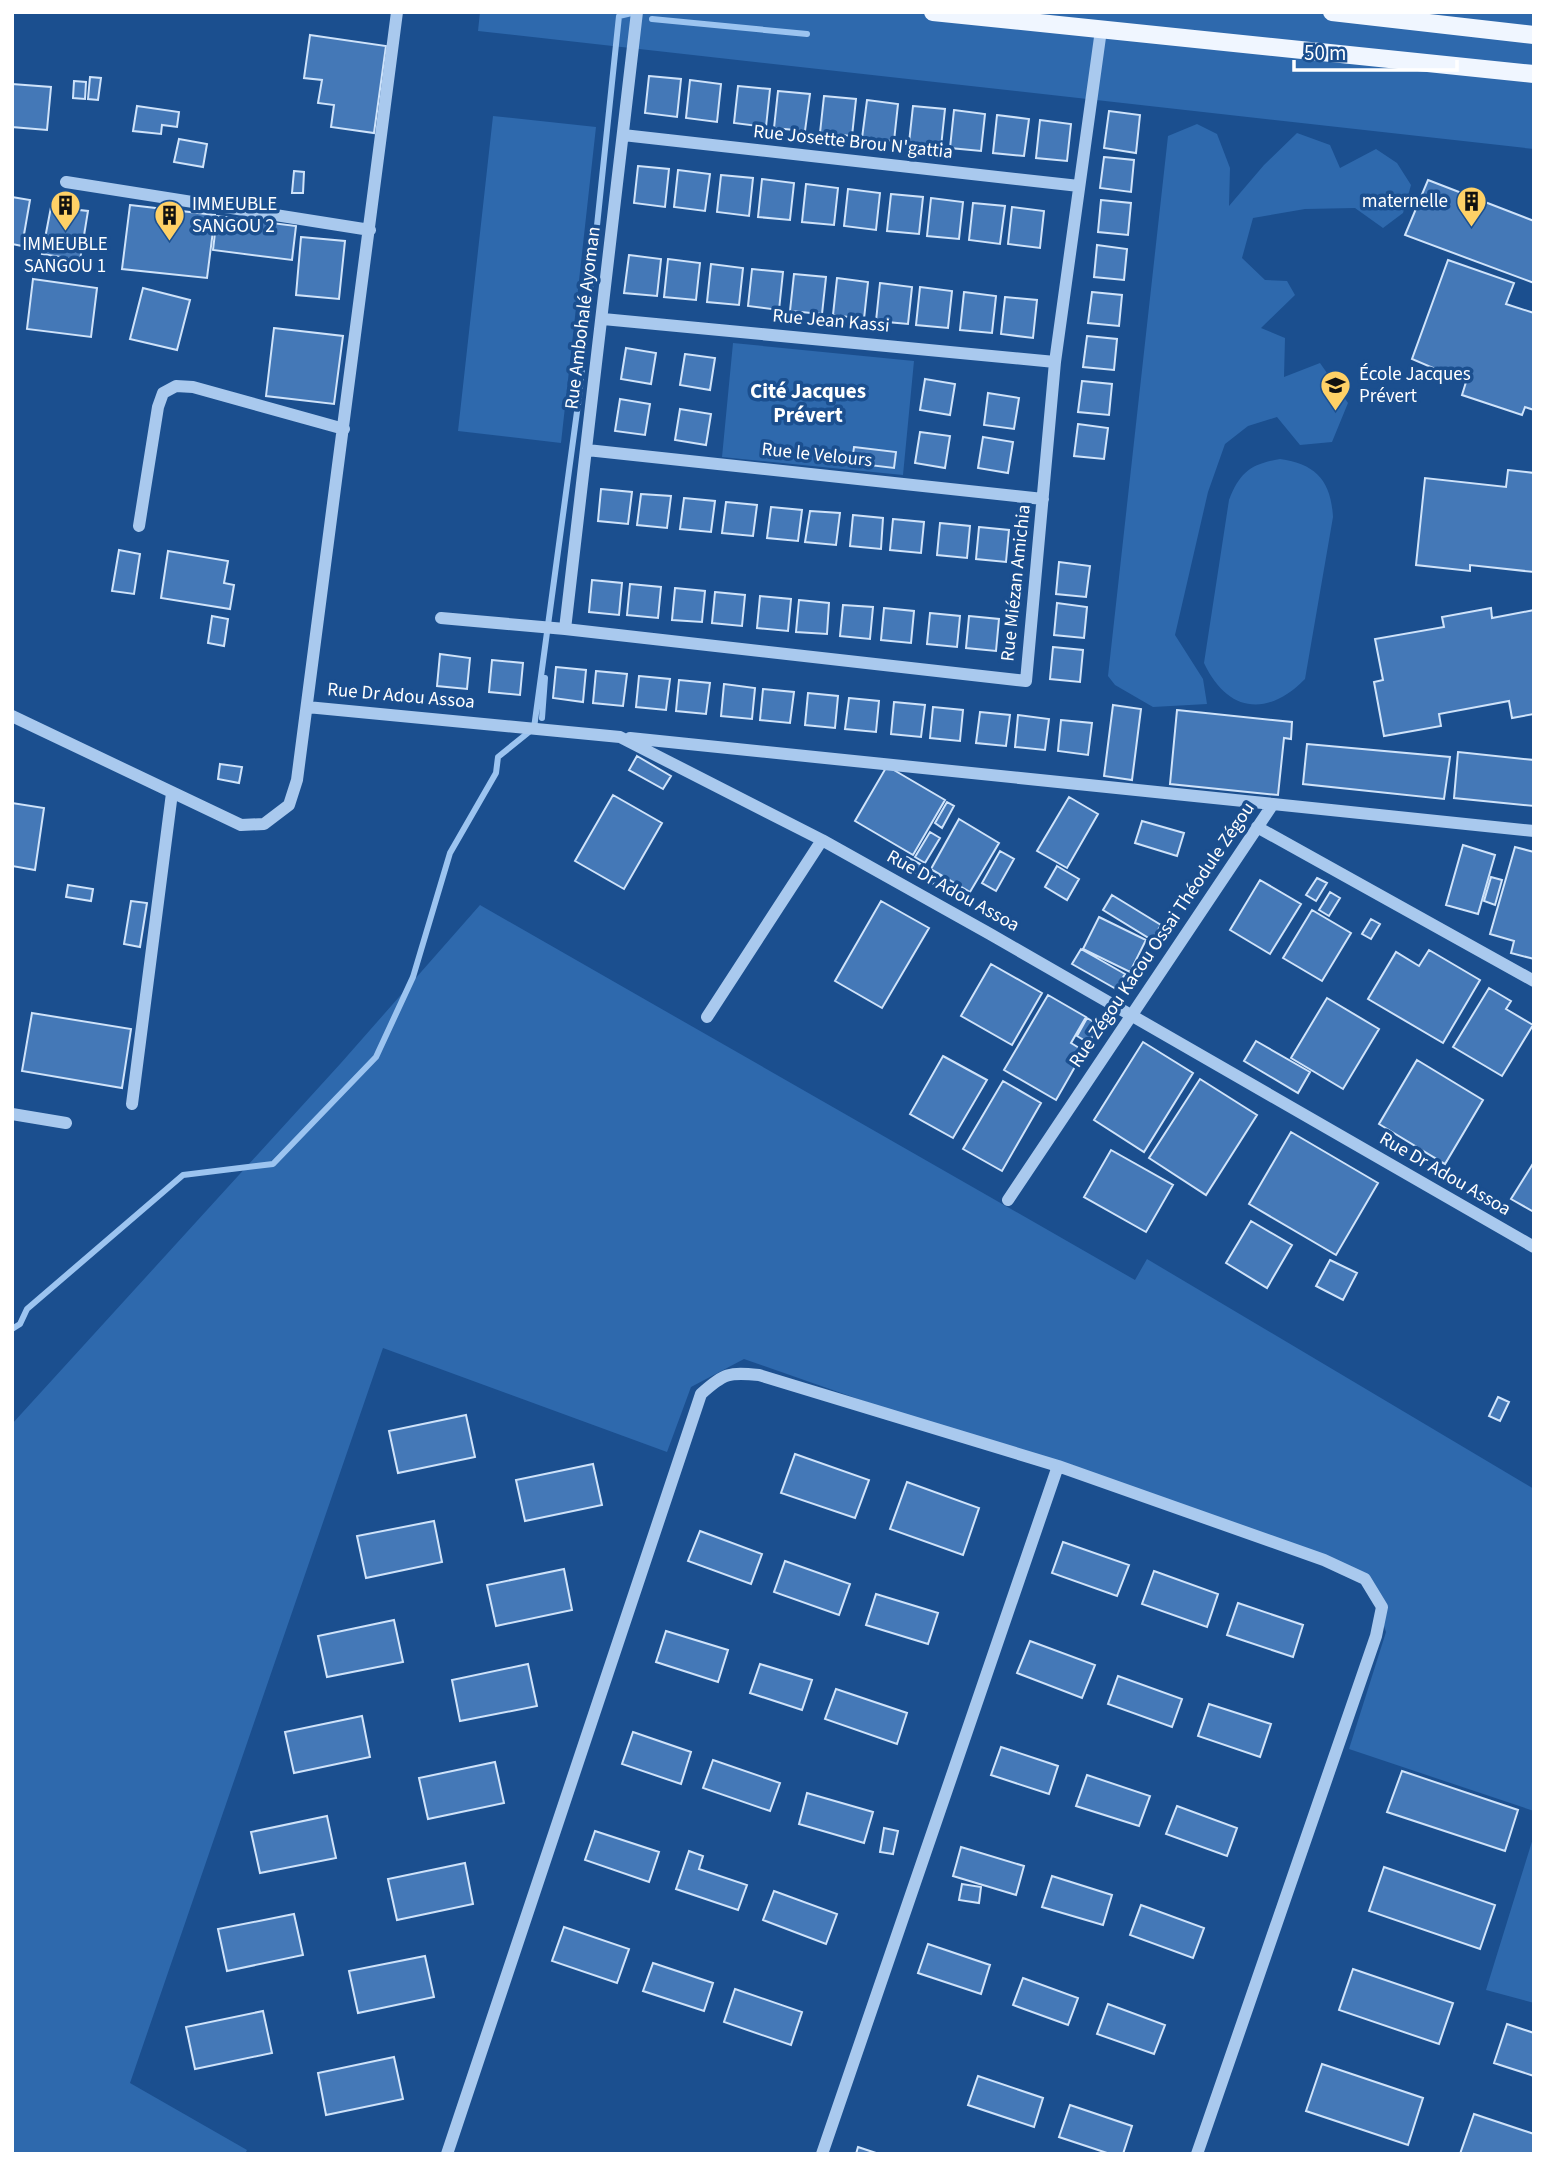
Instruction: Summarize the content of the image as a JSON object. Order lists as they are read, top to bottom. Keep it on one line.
{"streets":{"street":["Rue Josette Brou N'gattia","Rue Ambohalé Ayoman","Rue Jean Kassi","Rue le Velours","Rue Miézan Amichia","Rue Dr Adou Assoa","Rue Zégou Kacou Ossai Théodule Zégou"]},"crossings":[["Rue Josette Brou N'gattia","Rue Ambohalé Ayoman"],["Rue Josette Brou N'gattia","Rue Miézan Amichia"],["Rue Ambohalé Ayoman","Rue Jean Kassi"],["Rue Ambohalé Ayoman","Rue le Velours"],["Rue Ambohalé Ayoman","Rue Miézan Amichia"],["Rue Jean Kassi","Rue Miézan Amichia"],["Rue le Velours","Rue Miézan Amichia"],["Rue Dr Adou Assoa","Rue Zégou Kacou Ossai Théodule Zégou"]],"districts":["Cité Jacques Prévert"],"places":{"building":["maternelle","IMMEUBLE SANGOU 1","IMMEUBLE SANGOU 2"],"school or university":["École Jacques Prévert"]},"scale_bar":"50 m"}
